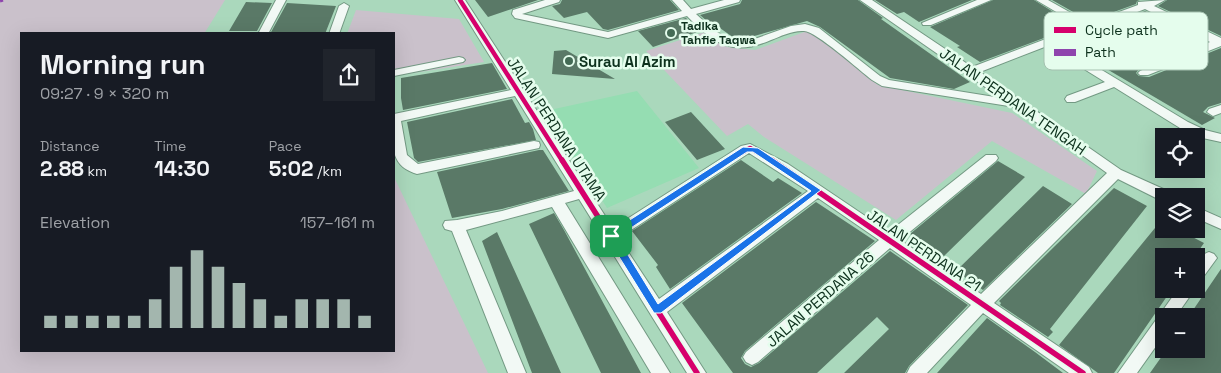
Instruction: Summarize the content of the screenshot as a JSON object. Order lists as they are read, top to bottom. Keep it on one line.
{"streets":{"street":["JALAN PERDANA TENGAH","JALAN PERDANA UTAMA","JALAN PERDANA 21","JALAN PERDANA 26"]},"crossings":[["JALAN PERDANA UTAMA","JALAN PERDANA 21"],["JALAN PERDANA 21","JALAN PERDANA 26"]],"places":["Tadika Tahfie Taqwa","Surau Al Azim"],"legend":["Cycle path","Path"],"page":{"heading":["Morning run","09:27 · 9 × 320 m"],"stats":[["Distance","2.88 km"],["Time","14:30"],["Pace","5:02 /km"]],"map_buttons":["+","−"],"chart":["Elevation","157–161 m"]}}
